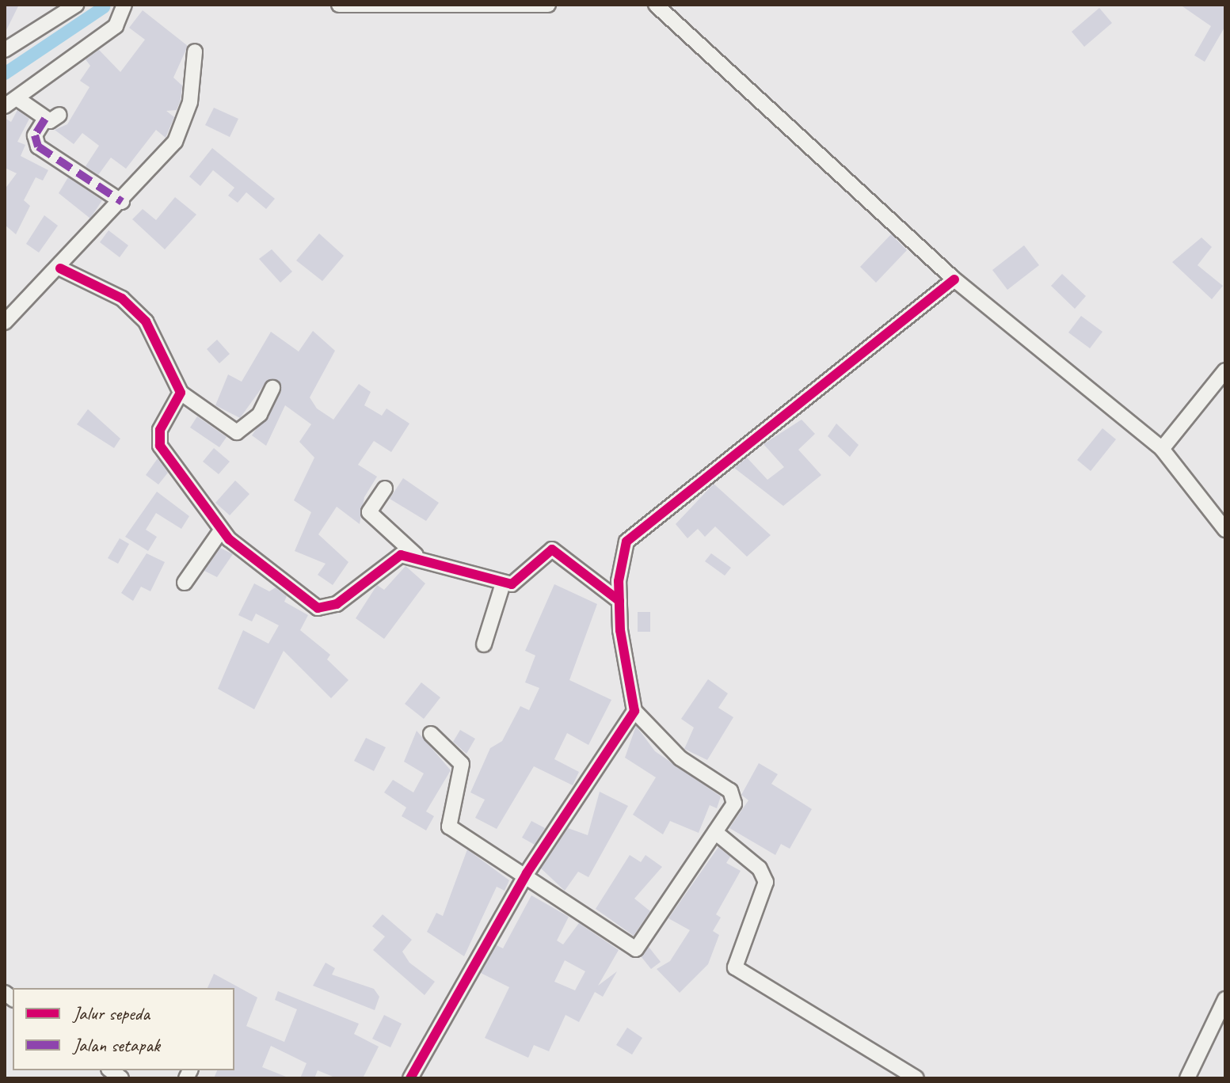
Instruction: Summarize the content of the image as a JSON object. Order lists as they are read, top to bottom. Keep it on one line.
{"legend":["Jalur sepeda","Jalan setapak"]}
